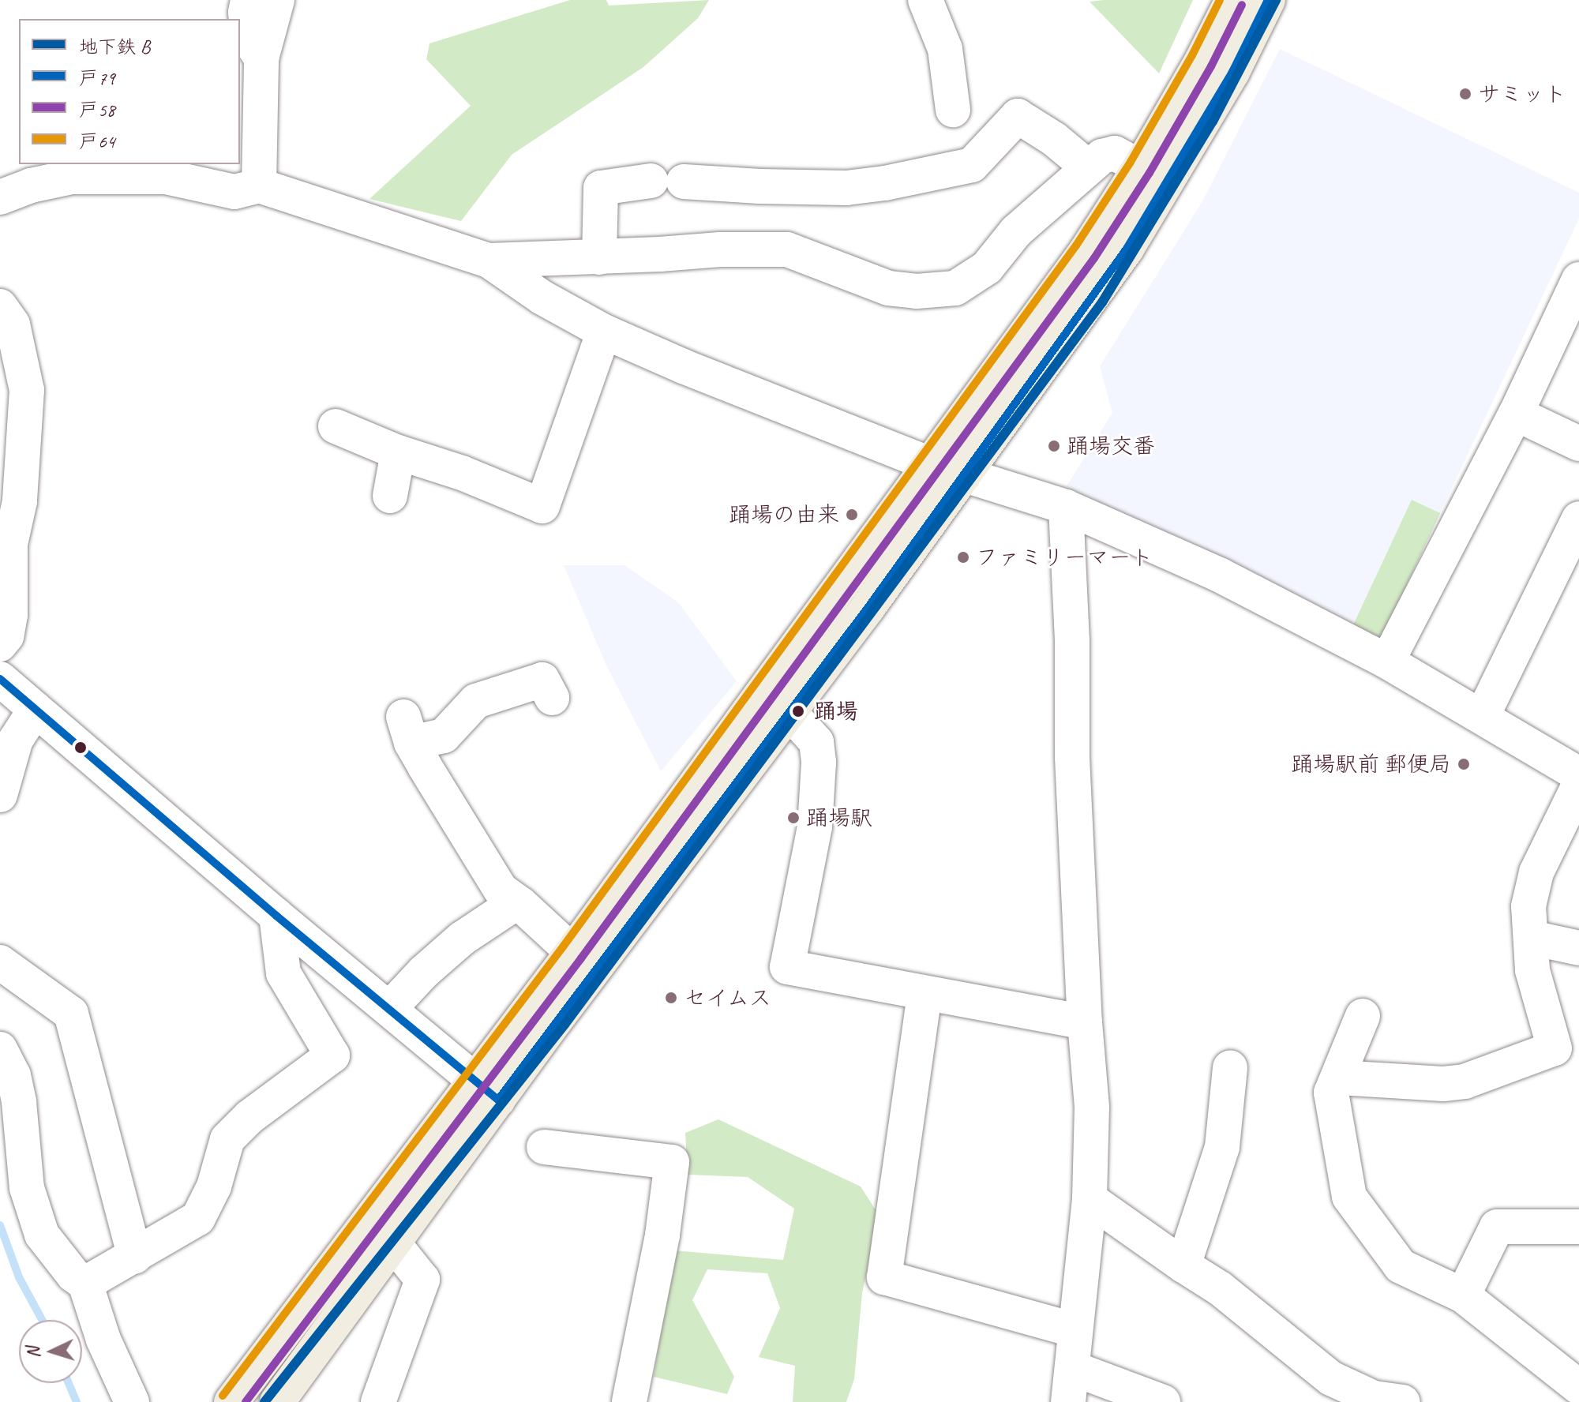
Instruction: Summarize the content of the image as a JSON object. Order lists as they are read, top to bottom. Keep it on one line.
{"places":["サミット","踊場交番","踊場の由来","ファミリーマート","踊場","踊場駅前 郵便局","踊場駅","セイムス"],"lines":["metro line B","transit line 戸79","transit line 戸64","transit line 戸58"],"legend":["地下鉄 B","戸79","戸58","戸64"],"north":"left"}
